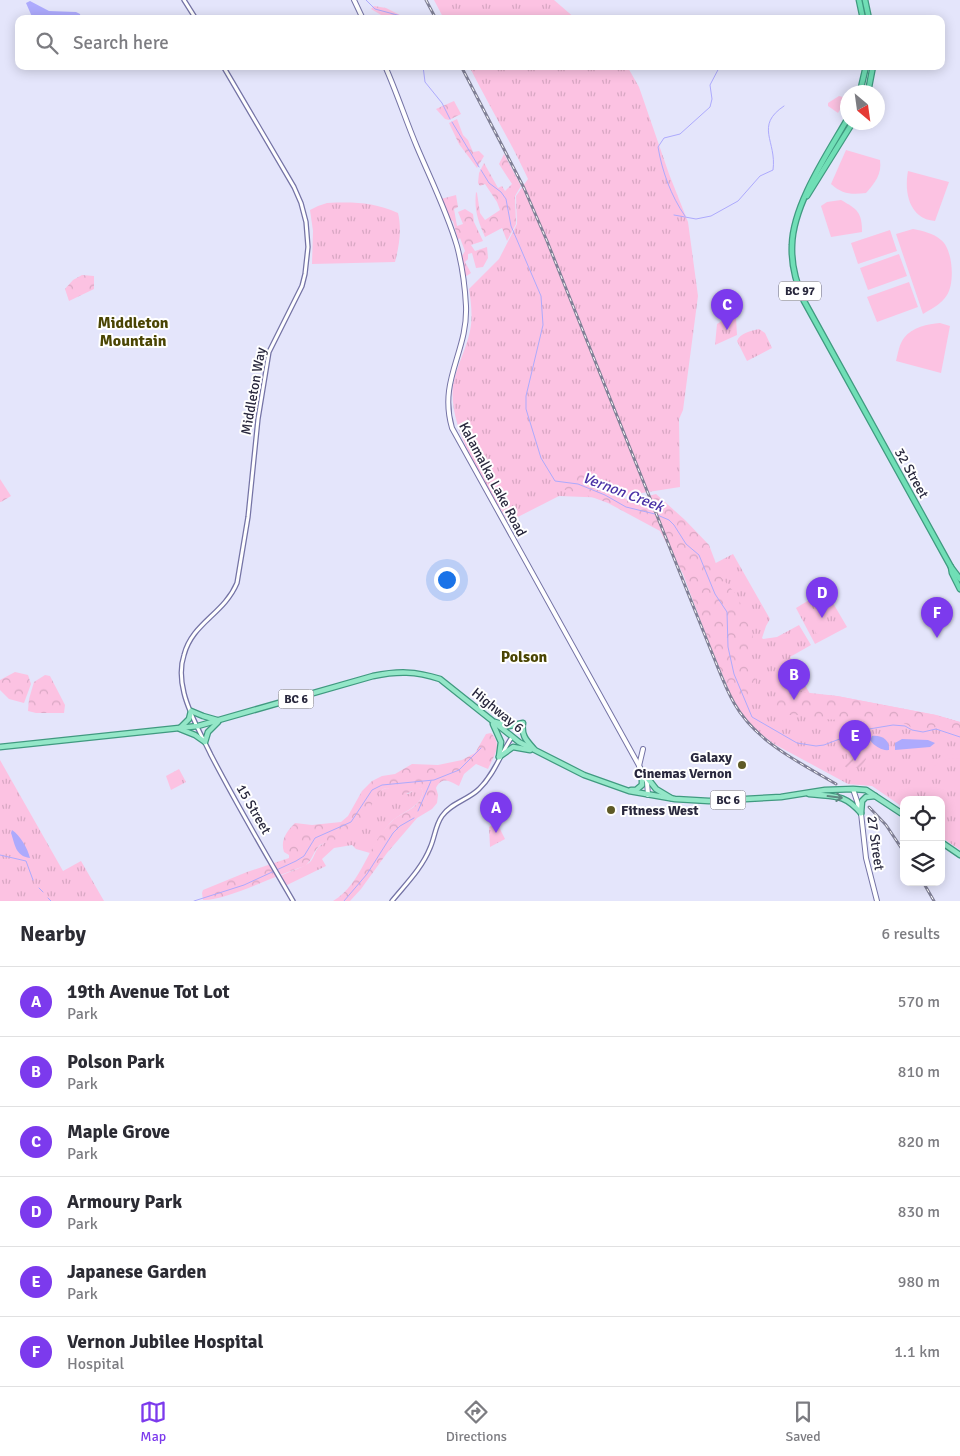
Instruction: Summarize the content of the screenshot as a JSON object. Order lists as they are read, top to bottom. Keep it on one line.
{"streets":{"highway":["BC 97","32 Street"],"main road":["Kalamalka Lake Road","BC 6","Highway 6","27 Street"],"street":["Middleton Way","15 Street"]},"crossings":[["BC 97","32 Street"],["Middleton Way","Highway 6"],["Middleton Way","15 Street"],["Kalamalka Lake Road","Highway 6"],["Highway 6","15 Street"],["Highway 6","27 Street"]],"districts":["Middleton Mountain","Polson"],"water":["Vernon Creek"],"places":["Galaxy Cinemas Vernon","Fitness West"],"north":"bottom right","page":{"search":"Search here","pins":["C","D","F","B","E","A"],"heading":["Nearby","6 results"],"list":[{"mark":"A","name":"19th Avenue Tot Lot","note":"Park","value":"570 m"},{"mark":"B","name":"Polson Park","note":"Park","value":"810 m"},{"mark":"C","name":"Maple Grove","note":"Park","value":"820 m"},{"mark":"D","name":"Armoury Park","note":"Park","value":"830 m"},{"mark":"E","name":"Japanese Garden","note":"Park","value":"980 m"},{"mark":"F","name":"Vernon Jubilee Hospital","note":"Hospital","value":"1.1 km"}],"nav":["Map","Directions","Saved"]}}
